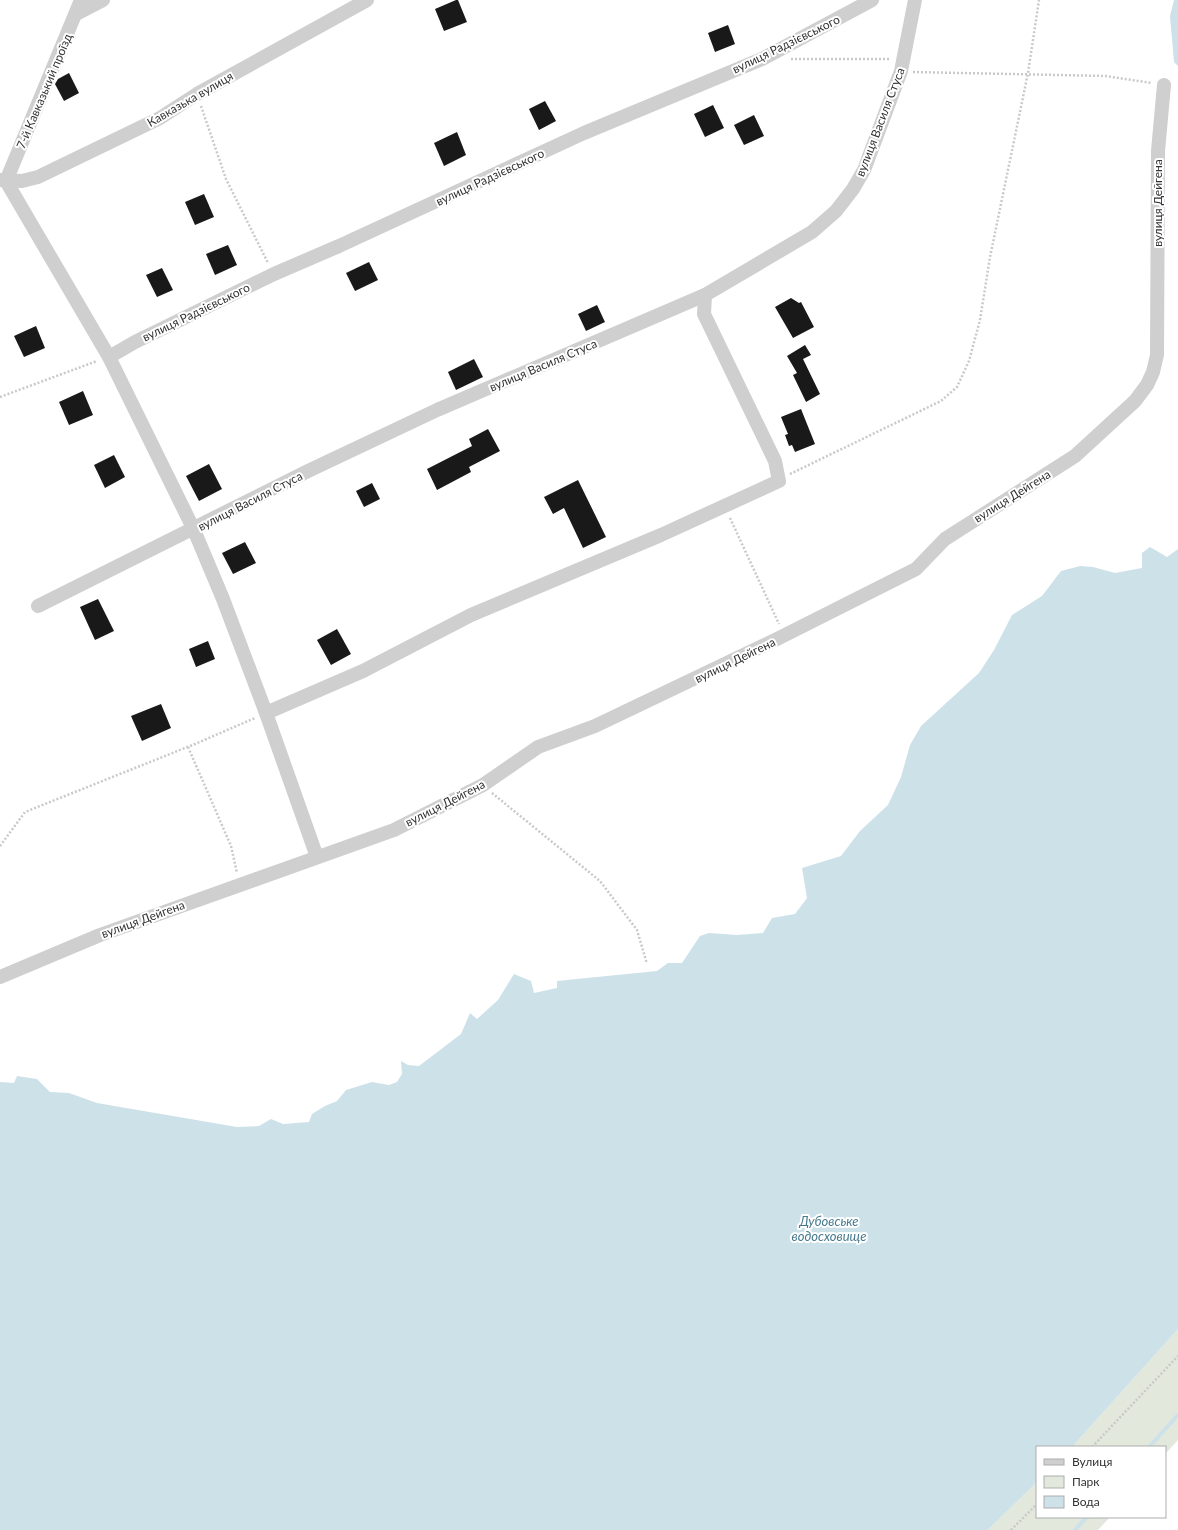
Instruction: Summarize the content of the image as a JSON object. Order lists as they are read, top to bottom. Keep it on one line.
{"streets":{"street":["вулиця Радзієвського","7-й Кавказький проїзд","Кавказька вулиця","вулиця Василя Стуса","вулиця Дейгена"]},"crossings":[["7-й Кавказький проїзд","Кавказька вулиця"]],"water":["Дубовське водосховище"],"legend":["Вулиця","Парк","Вода"]}
